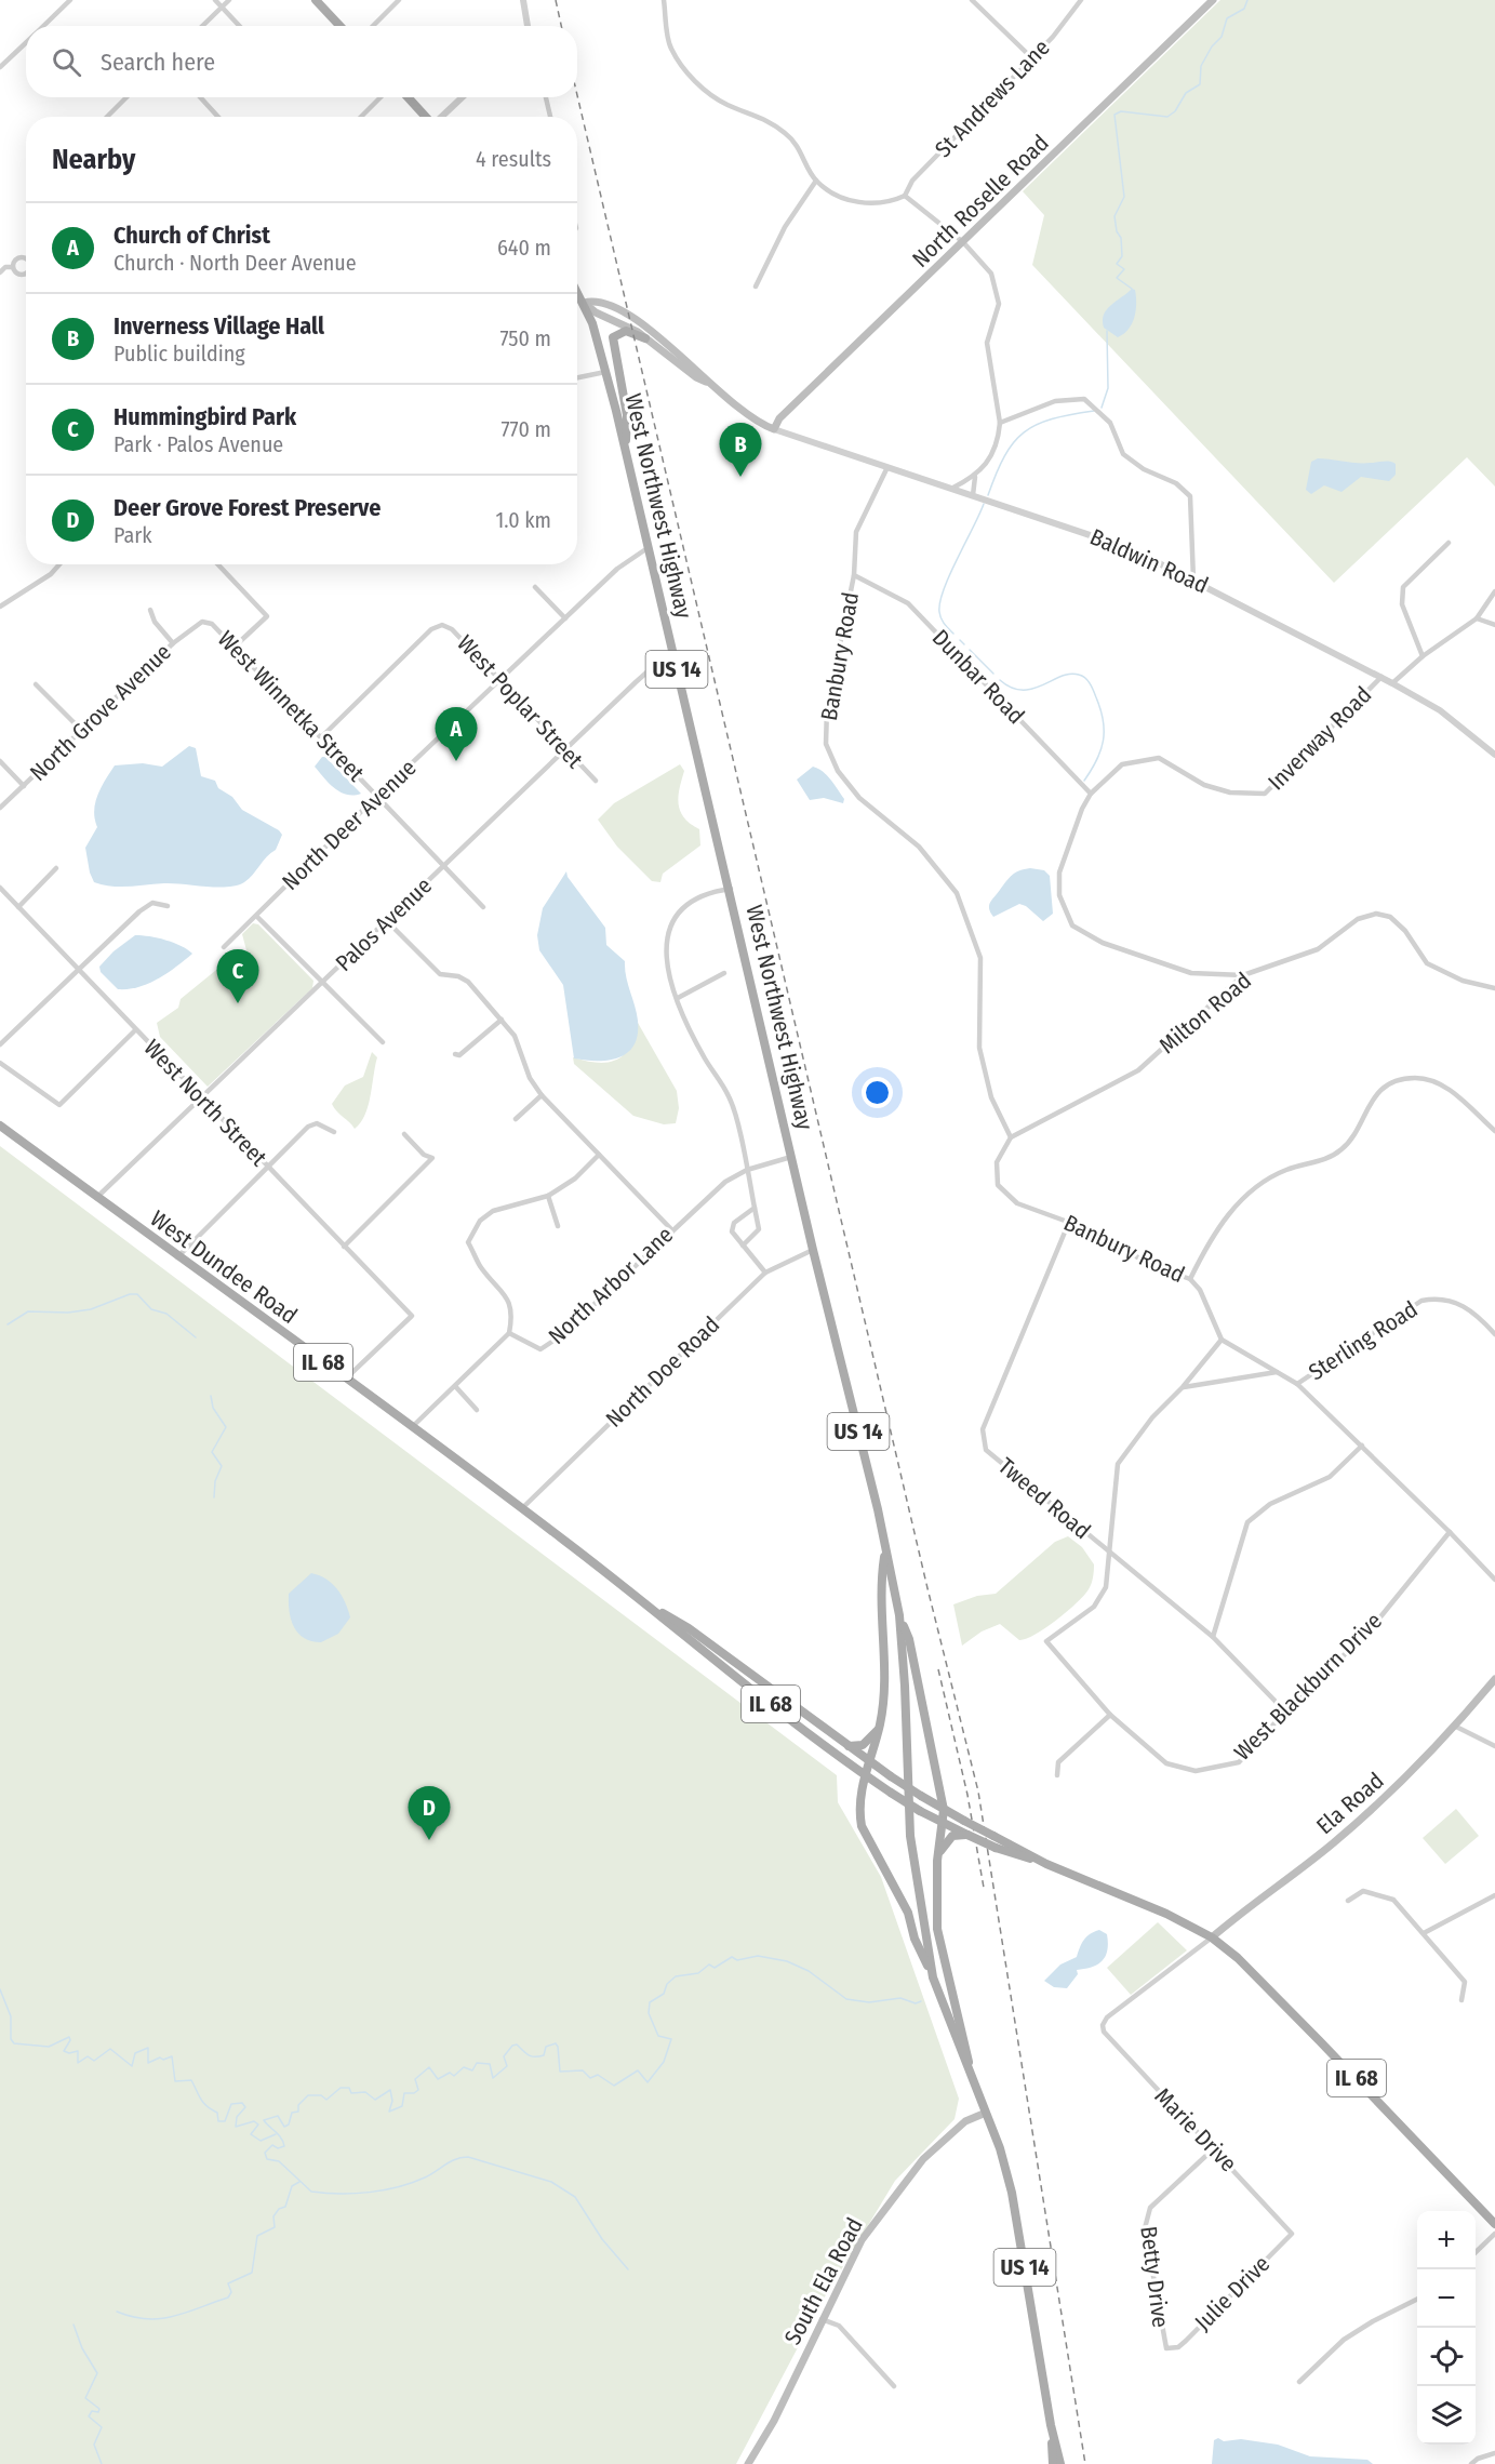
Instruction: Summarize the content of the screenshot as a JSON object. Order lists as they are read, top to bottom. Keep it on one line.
{"streets":{"main road":["North Roselle Road","West Northwest Highway","US 14","West Dundee Road","IL 68","Ela Road","South Ela Road"],"street":["St Andrews Lane","Baldwin Road","Banbury Road","Dunbar Road","West Poplar Street","West Winnetka Street","North Grove Avenue","Inverway Road","North Deer Avenue","Palos Avenue","Milton Road","West North Street","North Arbor Lane","Sterling Road","North Doe Road","Tweed Road","West Blackburn Drive","Marie Drive","Betty Drive","Julie Drive"]},"crossings":[["North Roselle Road","Baldwin Road"],["West Northwest Highway","US 14"],["West Northwest Highway","North Deer Avenue"],["West Northwest Highway","Palos Avenue"],["West Northwest Highway","North Arbor Lane"],["West Northwest Highway","North Doe Road"],["Baldwin Road","Banbury Road"],["Baldwin Road","Inverway Road"],["Banbury Road","Dunbar Road"],["Banbury Road","Milton Road"],["Banbury Road","Tweed Road"],["US 14","South Ela Road"],["Dunbar Road","Inverway Road"],["West Poplar Street","West Winnetka Street"],["West Poplar Street","North Deer Avenue"],["West Poplar Street","Palos Avenue"],["West Winnetka Street","North Grove Avenue"],["West Winnetka Street","North Deer Avenue"],["West Winnetka Street","Palos Avenue"],["Inverway Road","Milton Road"],["Palos Avenue","West North Street"],["Palos Avenue","West Dundee Road"],["West North Street","West Dundee Road"],["West Dundee Road","IL 68"],["West Dundee Road","North Doe Road"],["IL 68","Ela Road"],["IL 68","Marie Drive"],["Tweed Road","West Blackburn Drive"],["Ela Road","Marie Drive"],["Marie Drive","Betty Drive"],["Marie Drive","Julie Drive"],["Betty Drive","Julie Drive"]],"page":{"search":"Search here","heading":["Nearby","4 results"],"list":[{"mark":"A","name":"Church of Christ","note":"Church · North Deer Avenue","value":"640 m"},{"mark":"B","name":"Inverness Village Hall","note":"Public building","value":"750 m"},{"mark":"C","name":"Hummingbird Park","note":"Park · Palos Avenue","value":"770 m"},{"mark":"D","name":"Deer Grove Forest Preserve","note":"Park","value":"1.0 km"}],"pins":["B","A","C","D"],"map_buttons":["+","−"]}}
